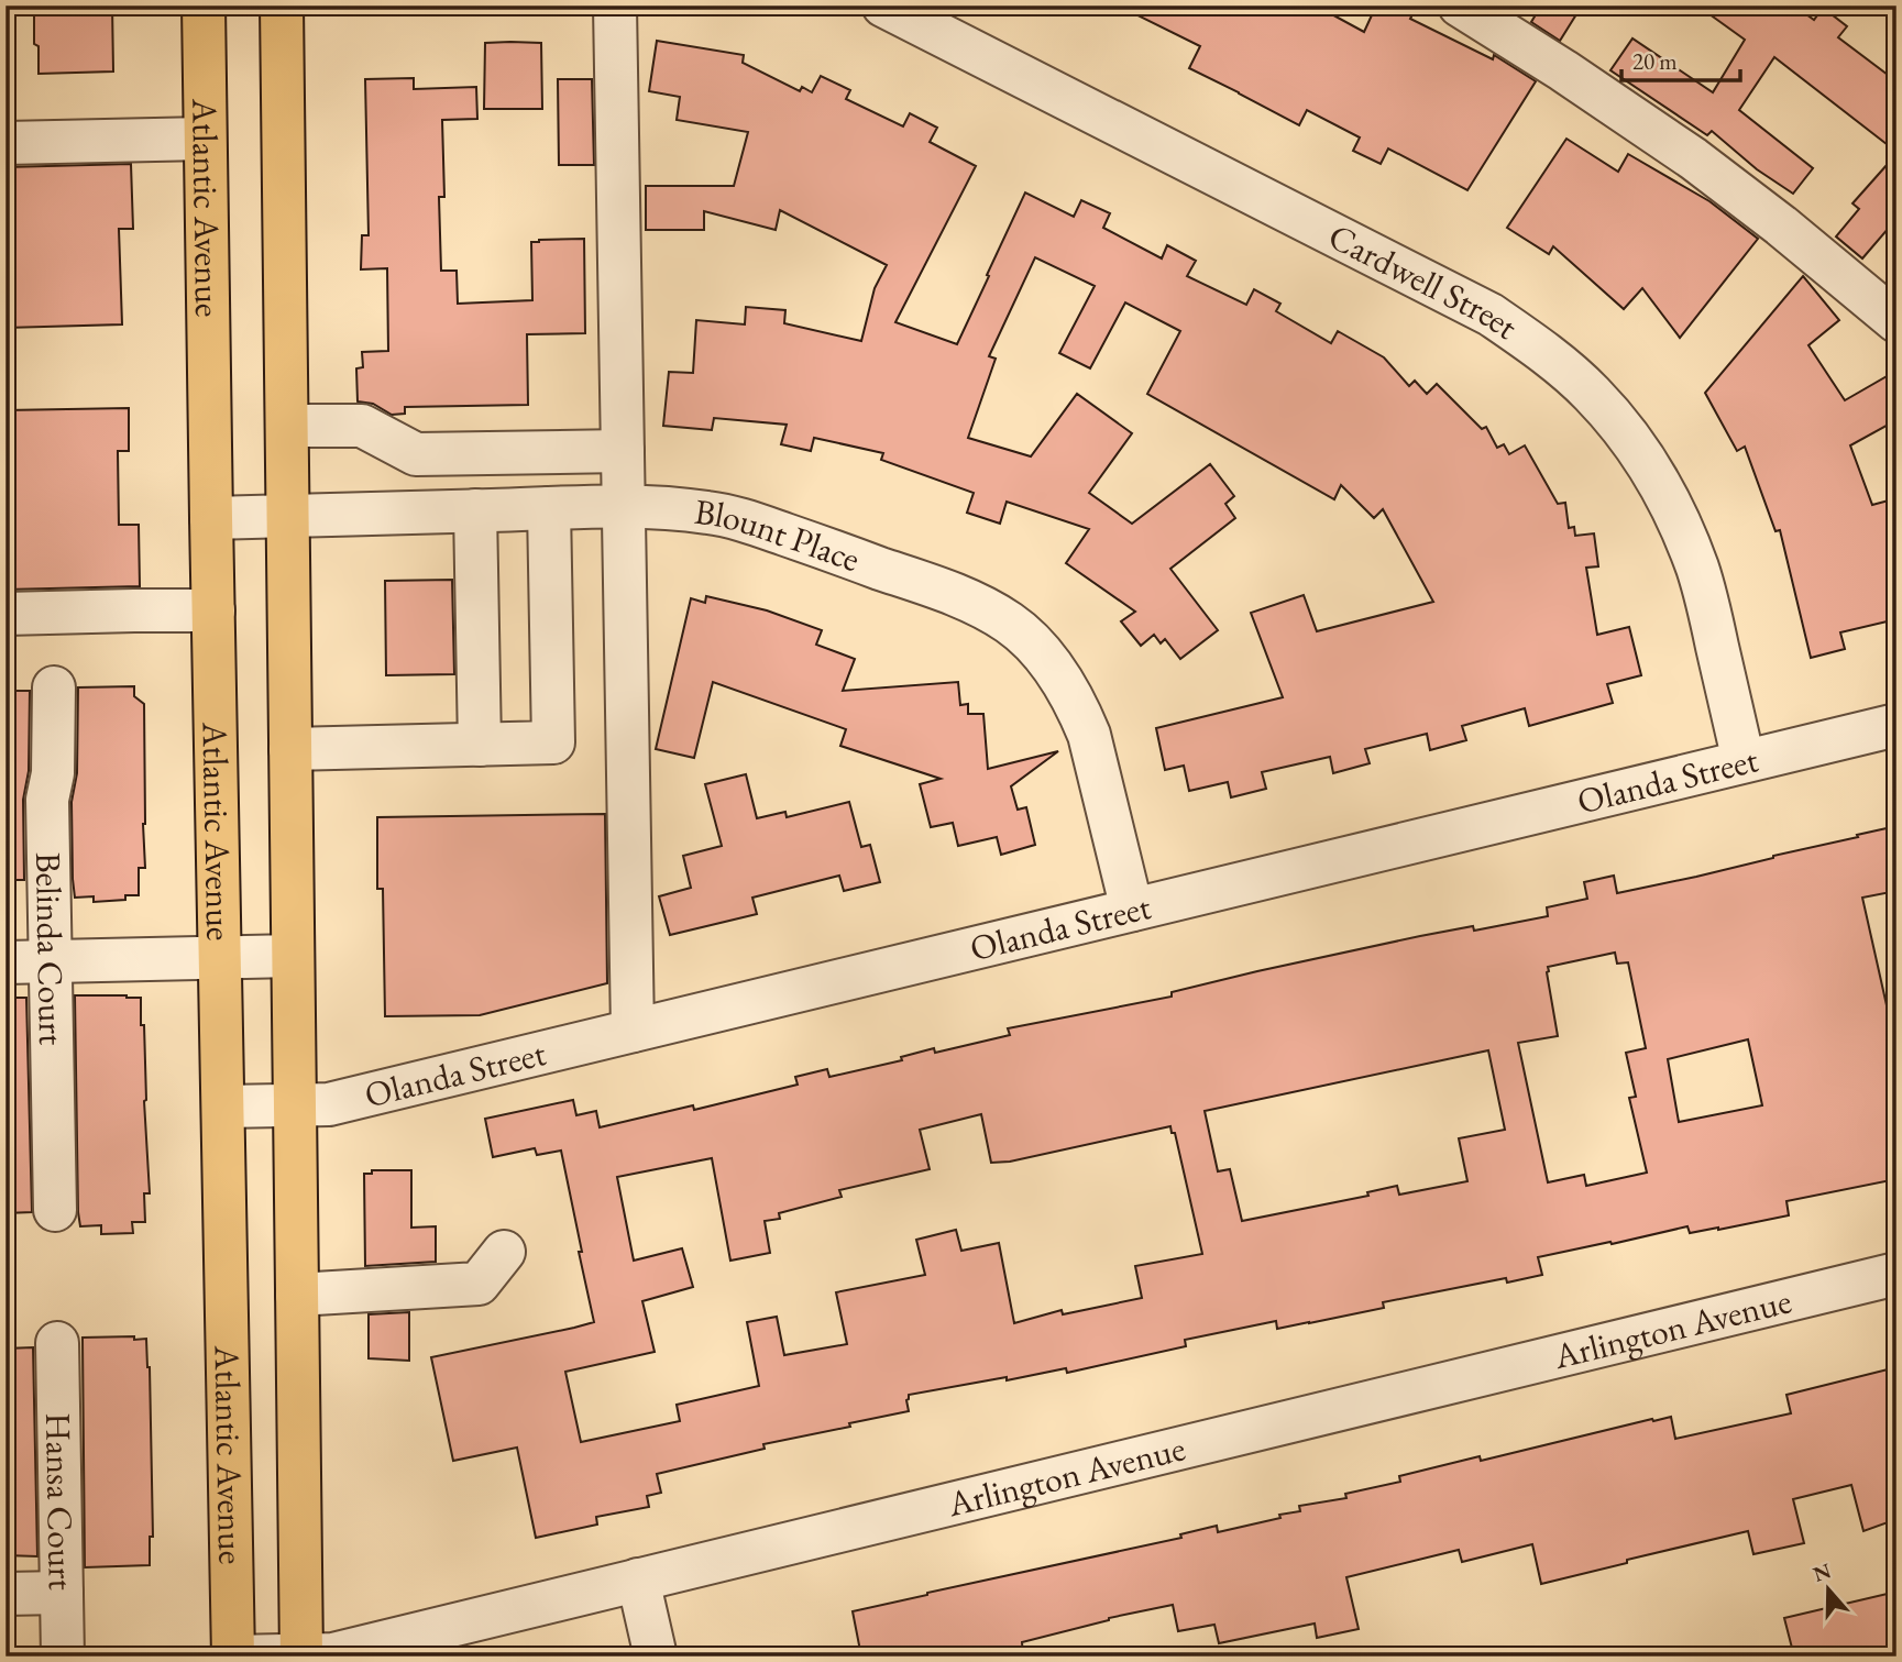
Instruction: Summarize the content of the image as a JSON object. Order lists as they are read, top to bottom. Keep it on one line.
{"streets":{"main road":["Atlantic Avenue"],"street":["Cardwell Street","Blount Place","Olanda Street","Belinda Court","Arlington Avenue","Hansa Court"]},"crossings":[["Atlantic Avenue","Blount Place"],["Atlantic Avenue","Olanda Street"],["Atlantic Avenue","Arlington Avenue"],["Cardwell Street","Olanda Street"],["Blount Place","Olanda Street"]],"scale_bar":"20 m","north":"top"}
